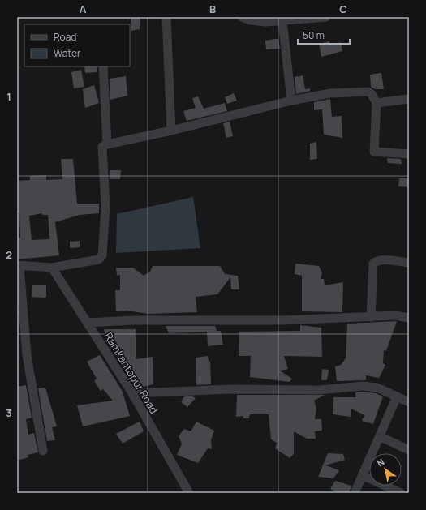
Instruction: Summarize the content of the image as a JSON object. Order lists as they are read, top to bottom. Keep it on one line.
{"streets":{"street":["Ramkantopur Road"]},"legend":["Road","Water"],"scale_bar":"50 m","north":"top left","grid":{"columns":["A","B","C"],"rows":["1","2","3"]}}
